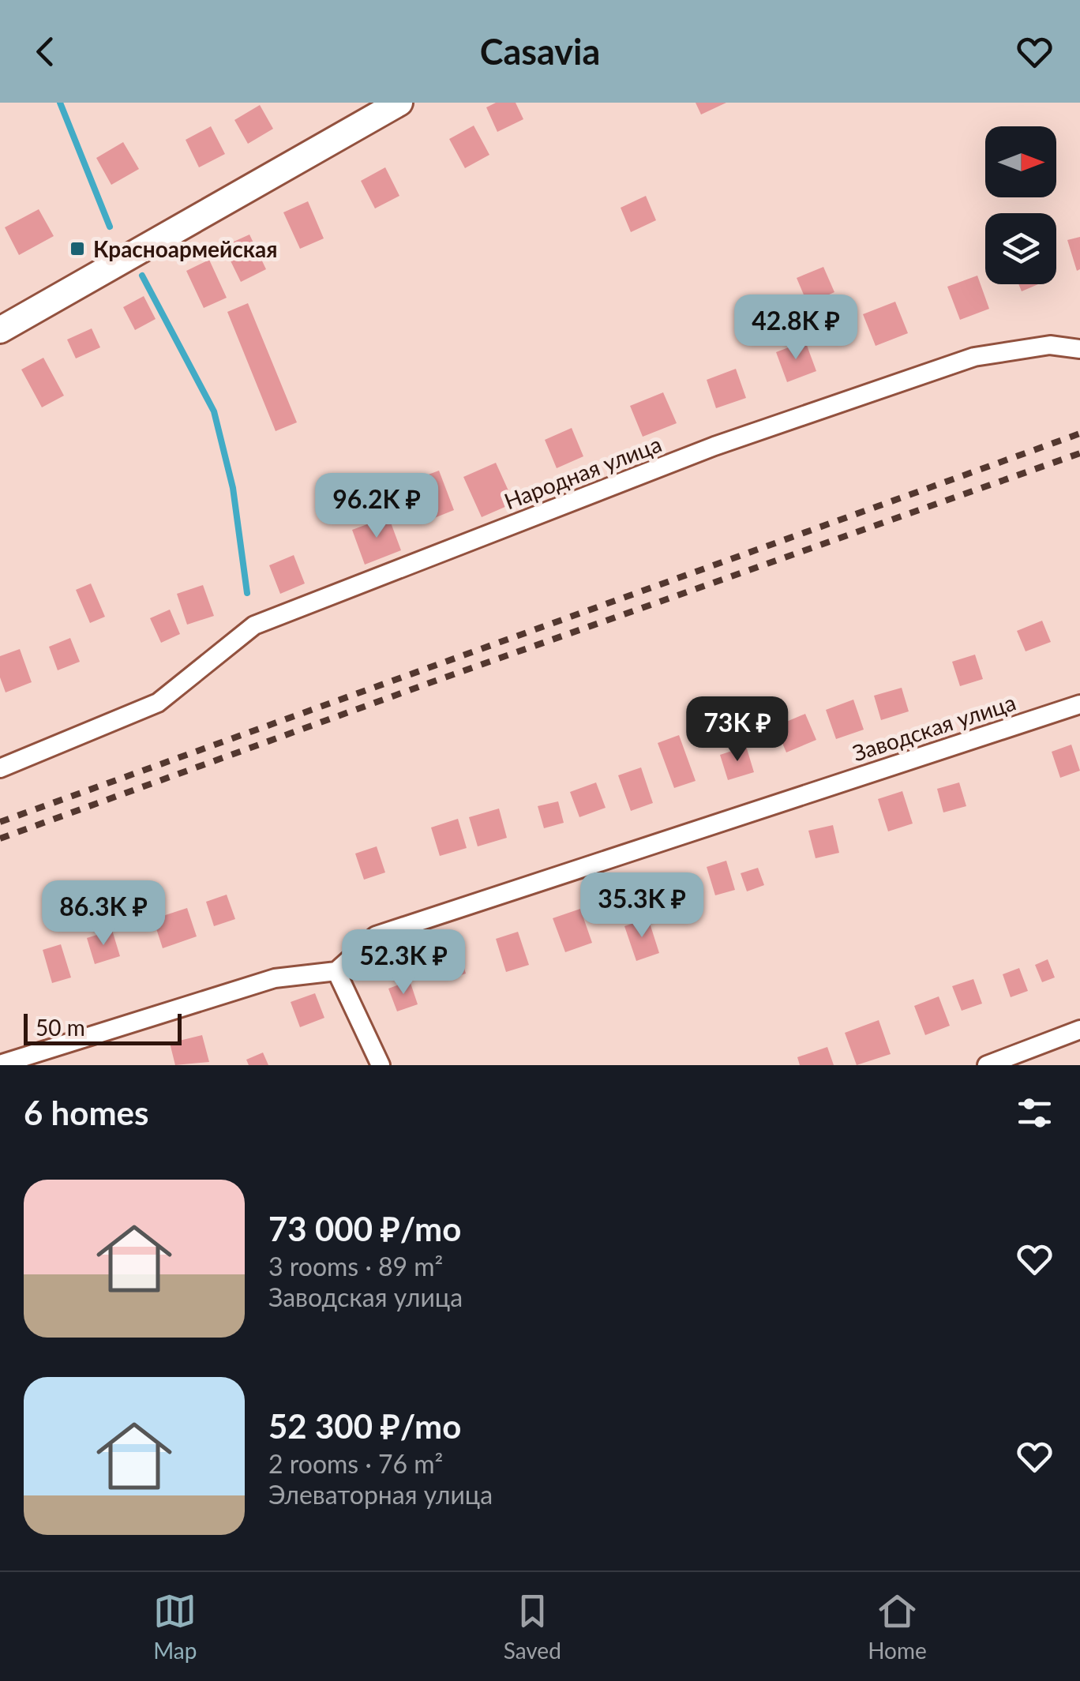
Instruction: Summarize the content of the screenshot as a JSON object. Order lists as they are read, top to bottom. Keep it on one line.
{"streets":{"street":["Народная улица","Заводская улица"]},"places":{"transit":["Красноармейская"]},"scale_bar":"50 m","north":"right","page":{"header":"Casavia","price":["42.8K ₽","96.2K ₽","73K ₽","35.3K ₽","86.3K ₽","52.3K ₽"],"scale":"50 m","heading":"6 homes","list":[{"name":"73 000 ₽/mo","note":"3 rooms · 89 m² · Заводская улица"},{"name":"52 300 ₽/mo","note":"2 rooms · 76 m² · Элеваторная улица"}],"tabs":["Map","Saved","Home"]}}
